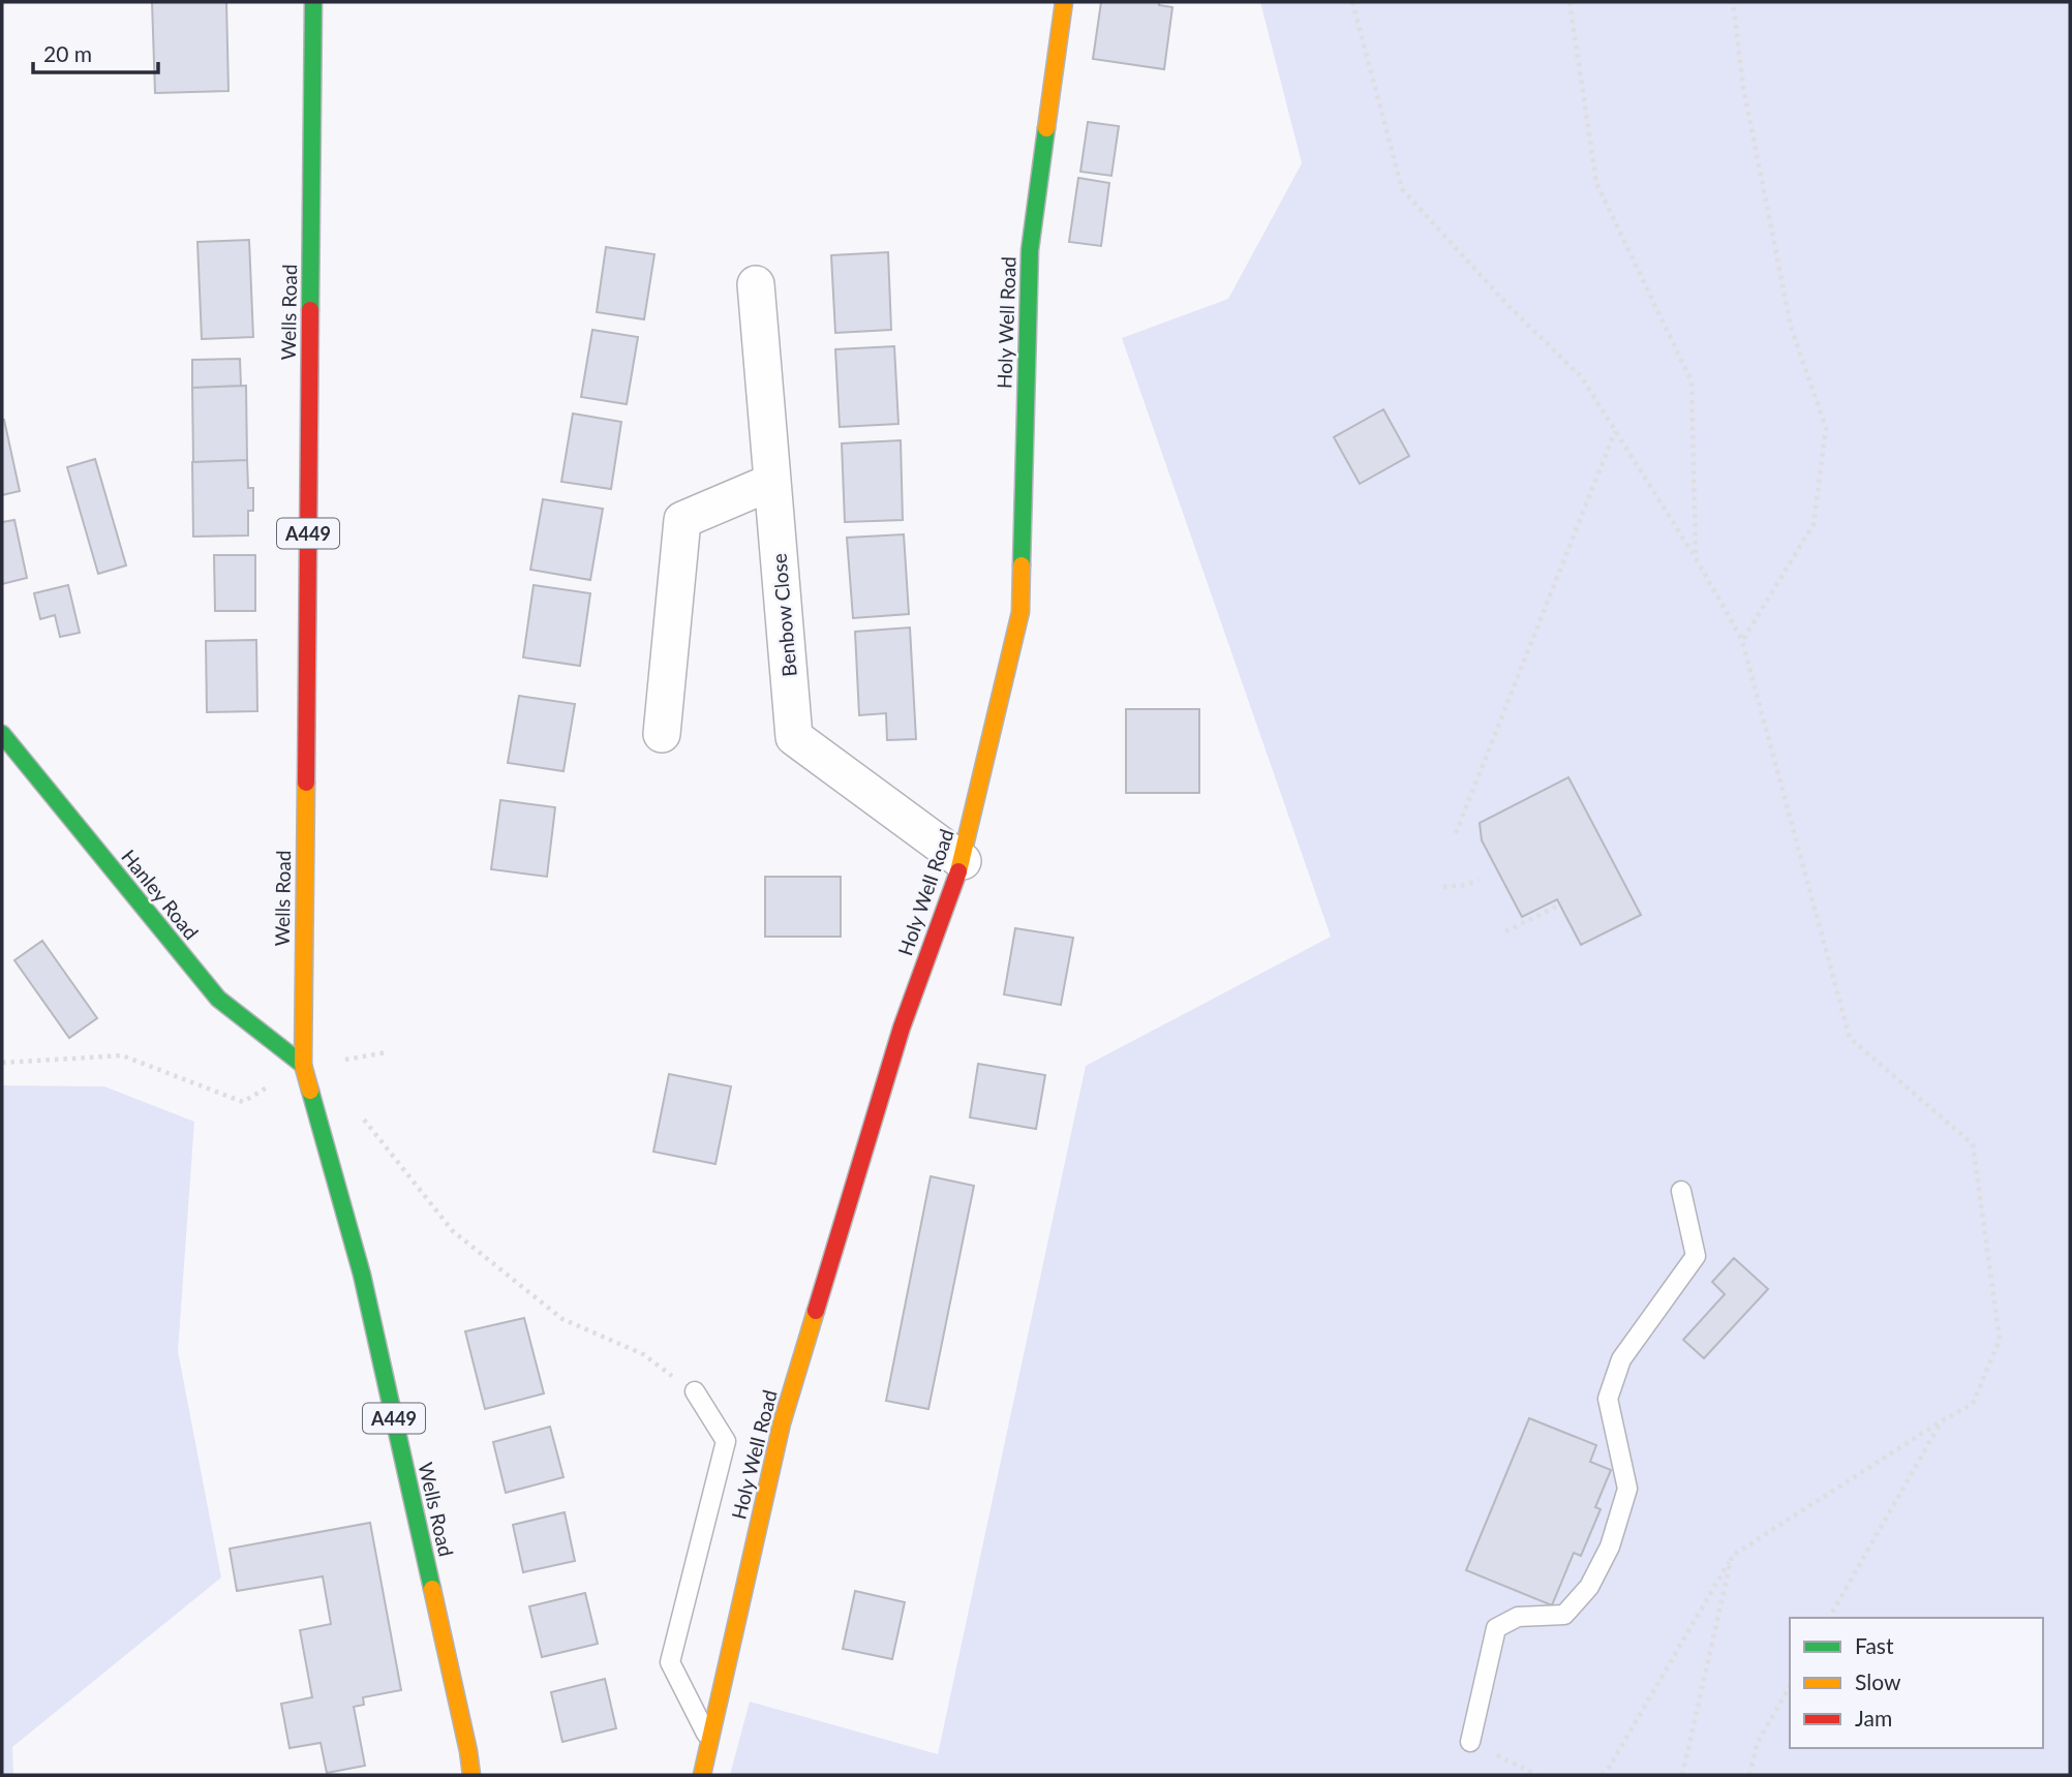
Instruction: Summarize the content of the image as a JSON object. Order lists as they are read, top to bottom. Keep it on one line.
{"streets":{"main road":["Wells Road","Holy Well Road","A449","Hanley Road"],"street":["Benbow Close"]},"crossings":[["Wells Road","Hanley Road"],["Holy Well Road","Benbow Close"]],"legend":["Fast","Slow","Jam"],"scale_bar":"20 m"}
